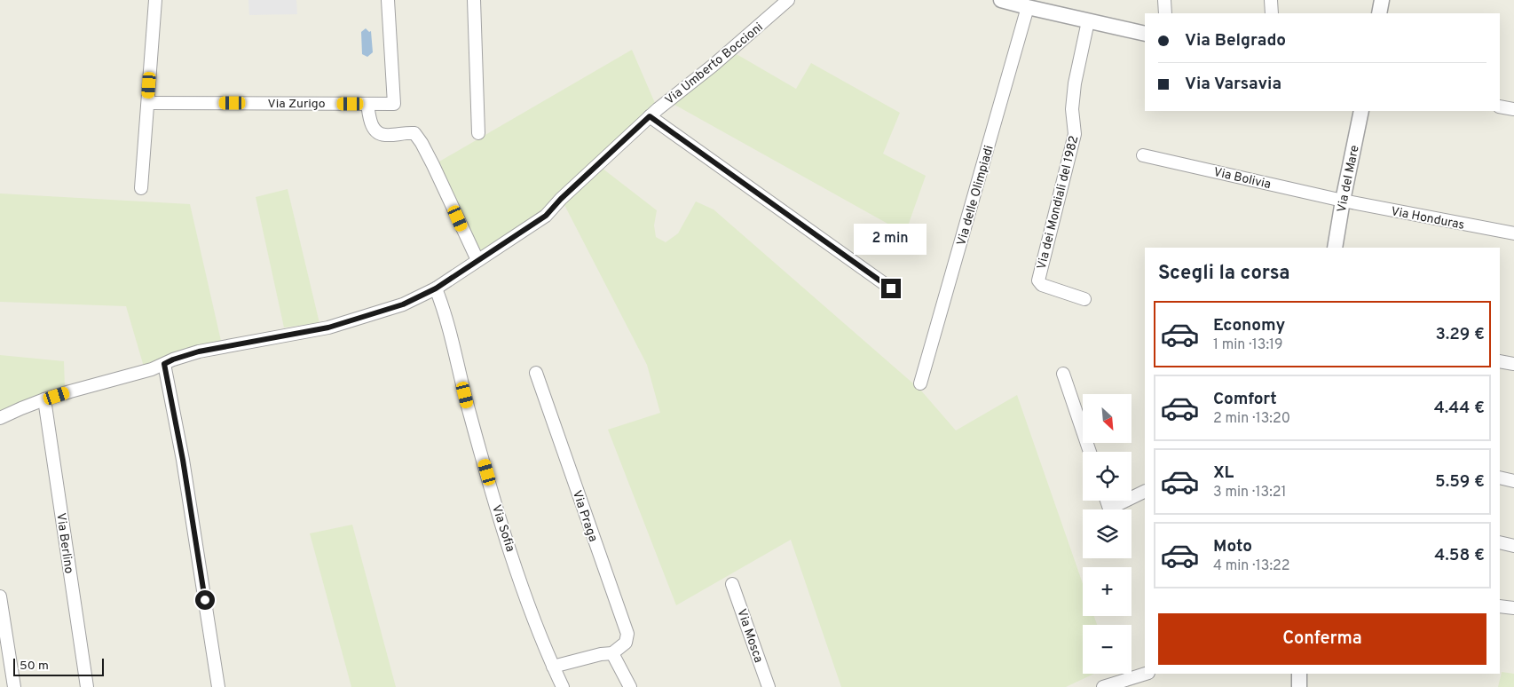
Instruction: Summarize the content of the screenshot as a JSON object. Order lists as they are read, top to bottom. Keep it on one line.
{"streets":{"street":["Via Umberto Boccioni","Via Zurigo","Via Bolivia","Via del Mare","Via delle Olimpiadi","Via dei Mondiali del 1982","Via Honduras","Via Praga","Via Sofia","Via Berlino","Via Mosca"]},"crossings":[["Via Umberto Boccioni","Via Sofia"],["Via Umberto Boccioni","Via Berlino"],["Via Bolivia","Via del Mare"],["Via Bolivia","Via Honduras"],["Via del Mare","Via Honduras"]],"scale_bar":"50 m","north":"bottom right","page":{"banner":["Via Belgrado","Via Varsavia"],"bubble":"2 min","heading":"Scegli la corsa","list":[{"name":"Economy","note":"1 min · 13:19","value":"3.29 €"},{"name":"Comfort","note":"2 min · 13:20","value":"4.44 €"},{"name":"XL","note":"3 min · 13:21","value":"5.59 €"},{"name":"Moto","note":"4 min · 13:22","value":"4.58 €"}],"map_buttons":["+","−"],"buttons":"Conferma","scale":"50 m"}}
